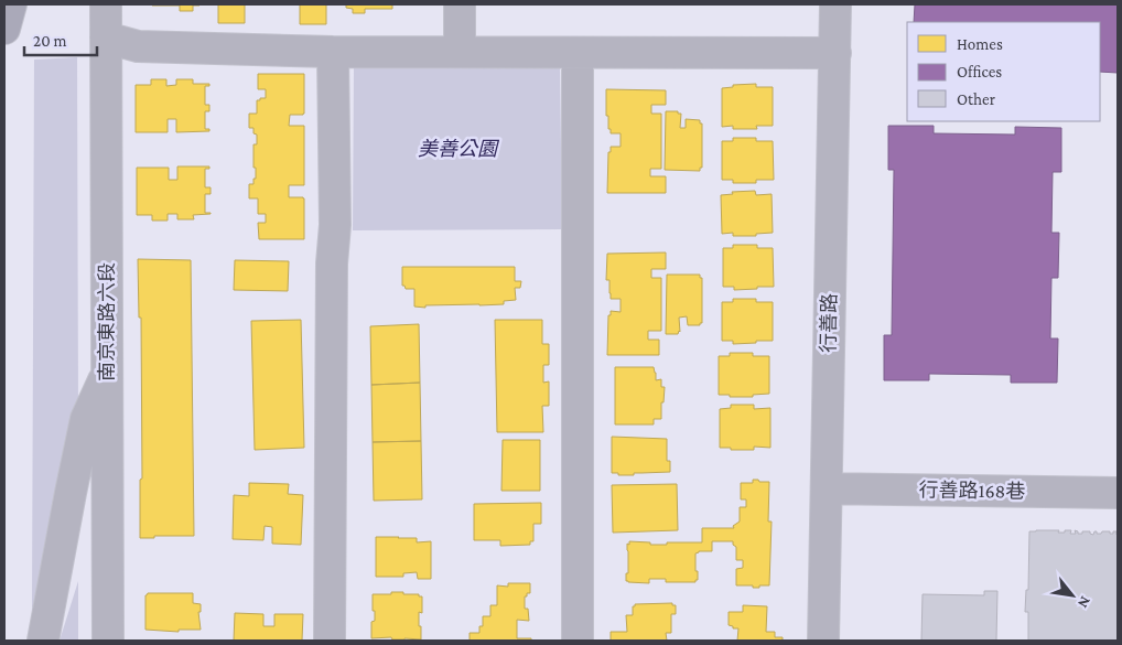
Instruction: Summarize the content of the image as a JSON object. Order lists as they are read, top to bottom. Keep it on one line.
{"streets":{"street":["南京東路六段","行善路","行善路168巷"]},"crossings":[["行善路","行善路168巷"]],"parks":["美善公園"],"legend":["Homes","Offices","Other"],"scale_bar":"20 m","north":"bottom right"}
